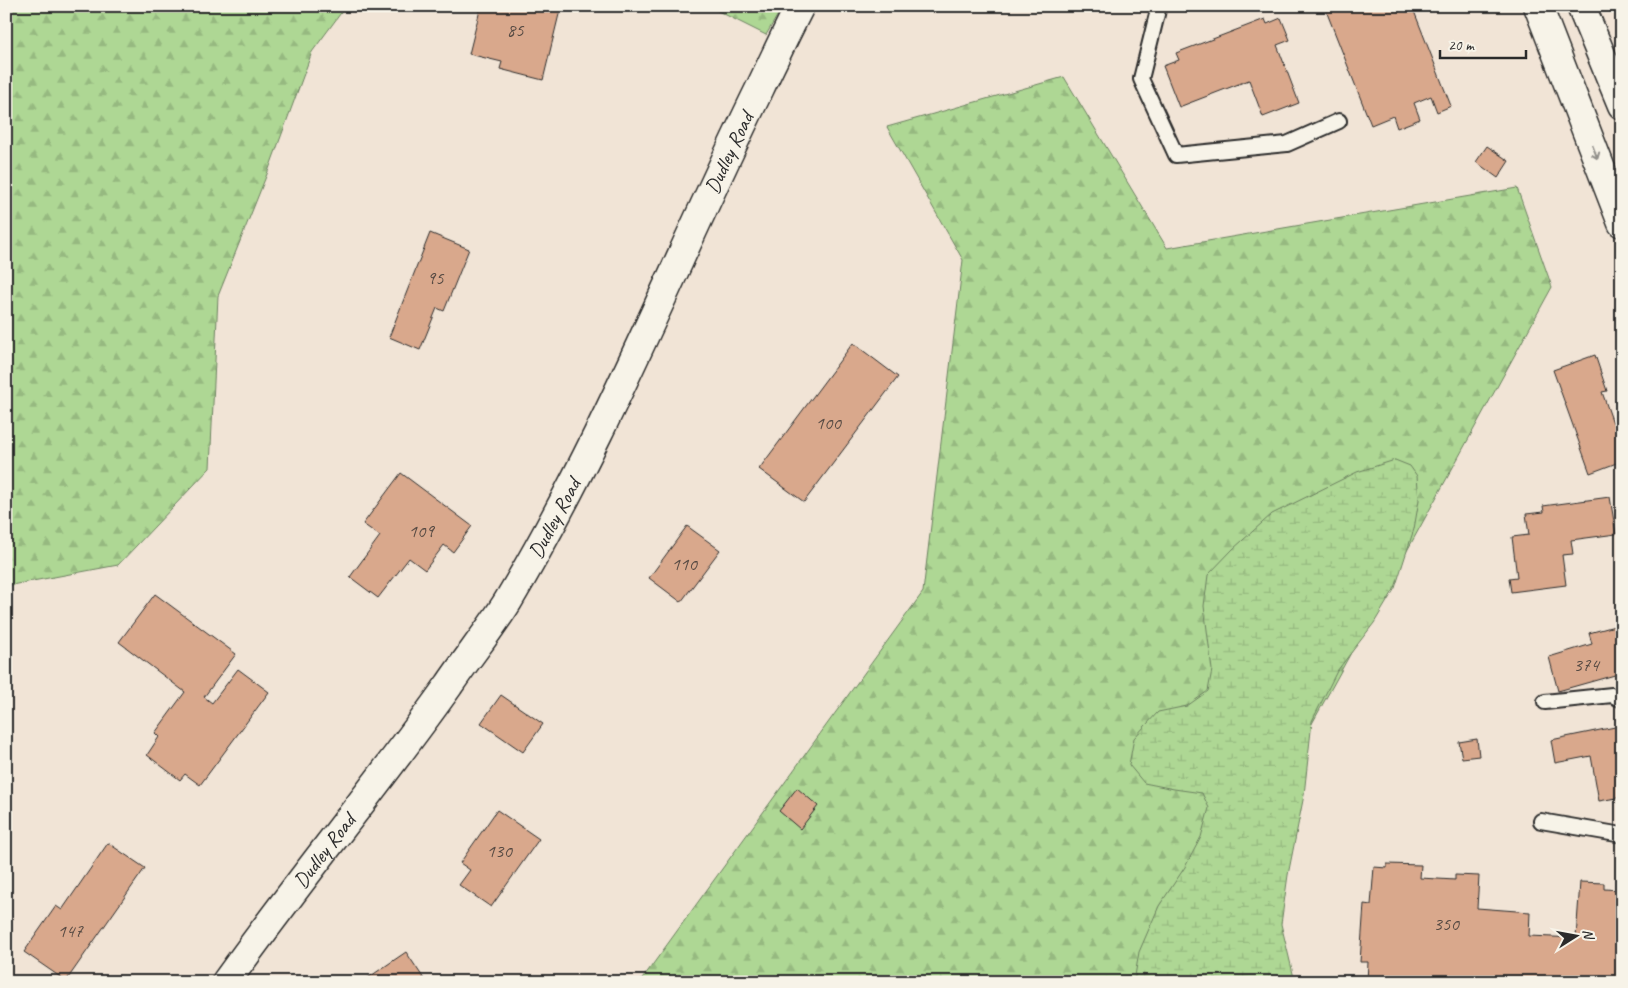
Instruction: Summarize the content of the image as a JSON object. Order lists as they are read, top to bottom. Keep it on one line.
{"streets":{"main road":["Dudley Road"]},"house_numbers":["85","95","100","109","110","374","130","350","147"],"scale_bar":"20 m","north":"right"}
